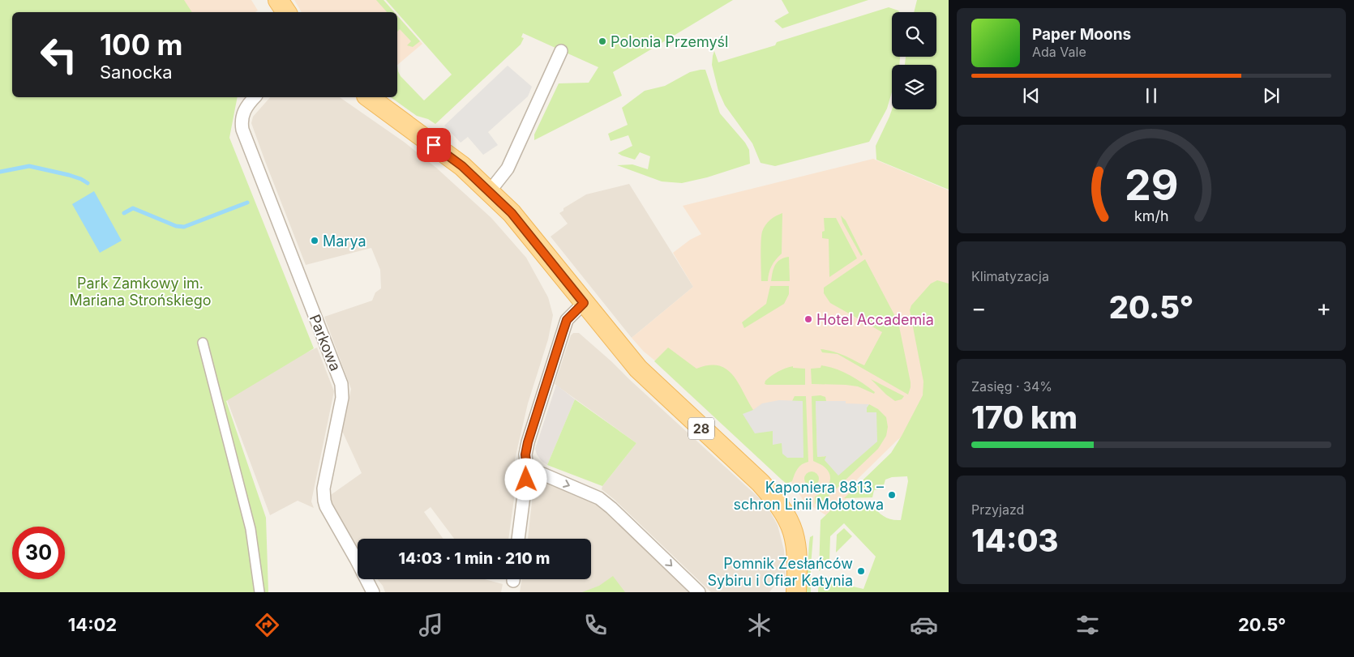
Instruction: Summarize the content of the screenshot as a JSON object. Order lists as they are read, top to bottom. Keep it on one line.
{"streets":{"main road":["28"],"street":["Parkowa"]},"parks":["Park Zamkowy im. Mariana Strońskiego"],"places":["Polonia Przemyśl","Marya","Hotel Accademia","Kaponiera 8813 – schron Linii Mołotowa","Pomnik Zesłańców Sybiru i Ofiar Katynia"],"page":{"turn":["100 m","Sanocka"],"song":["Paper Moons","Ada Vale"],"tile":["Klimatyzacja",["Zasięg · 34%","170 km"],["Przyjazd","14:03"]],"heat":["−","20.5°","+"],"limit":"30","trip":"14:03 · 1 min · 210 m","tabs":["14:02","20.5°"],"gauge":["29","km/h"]}}
